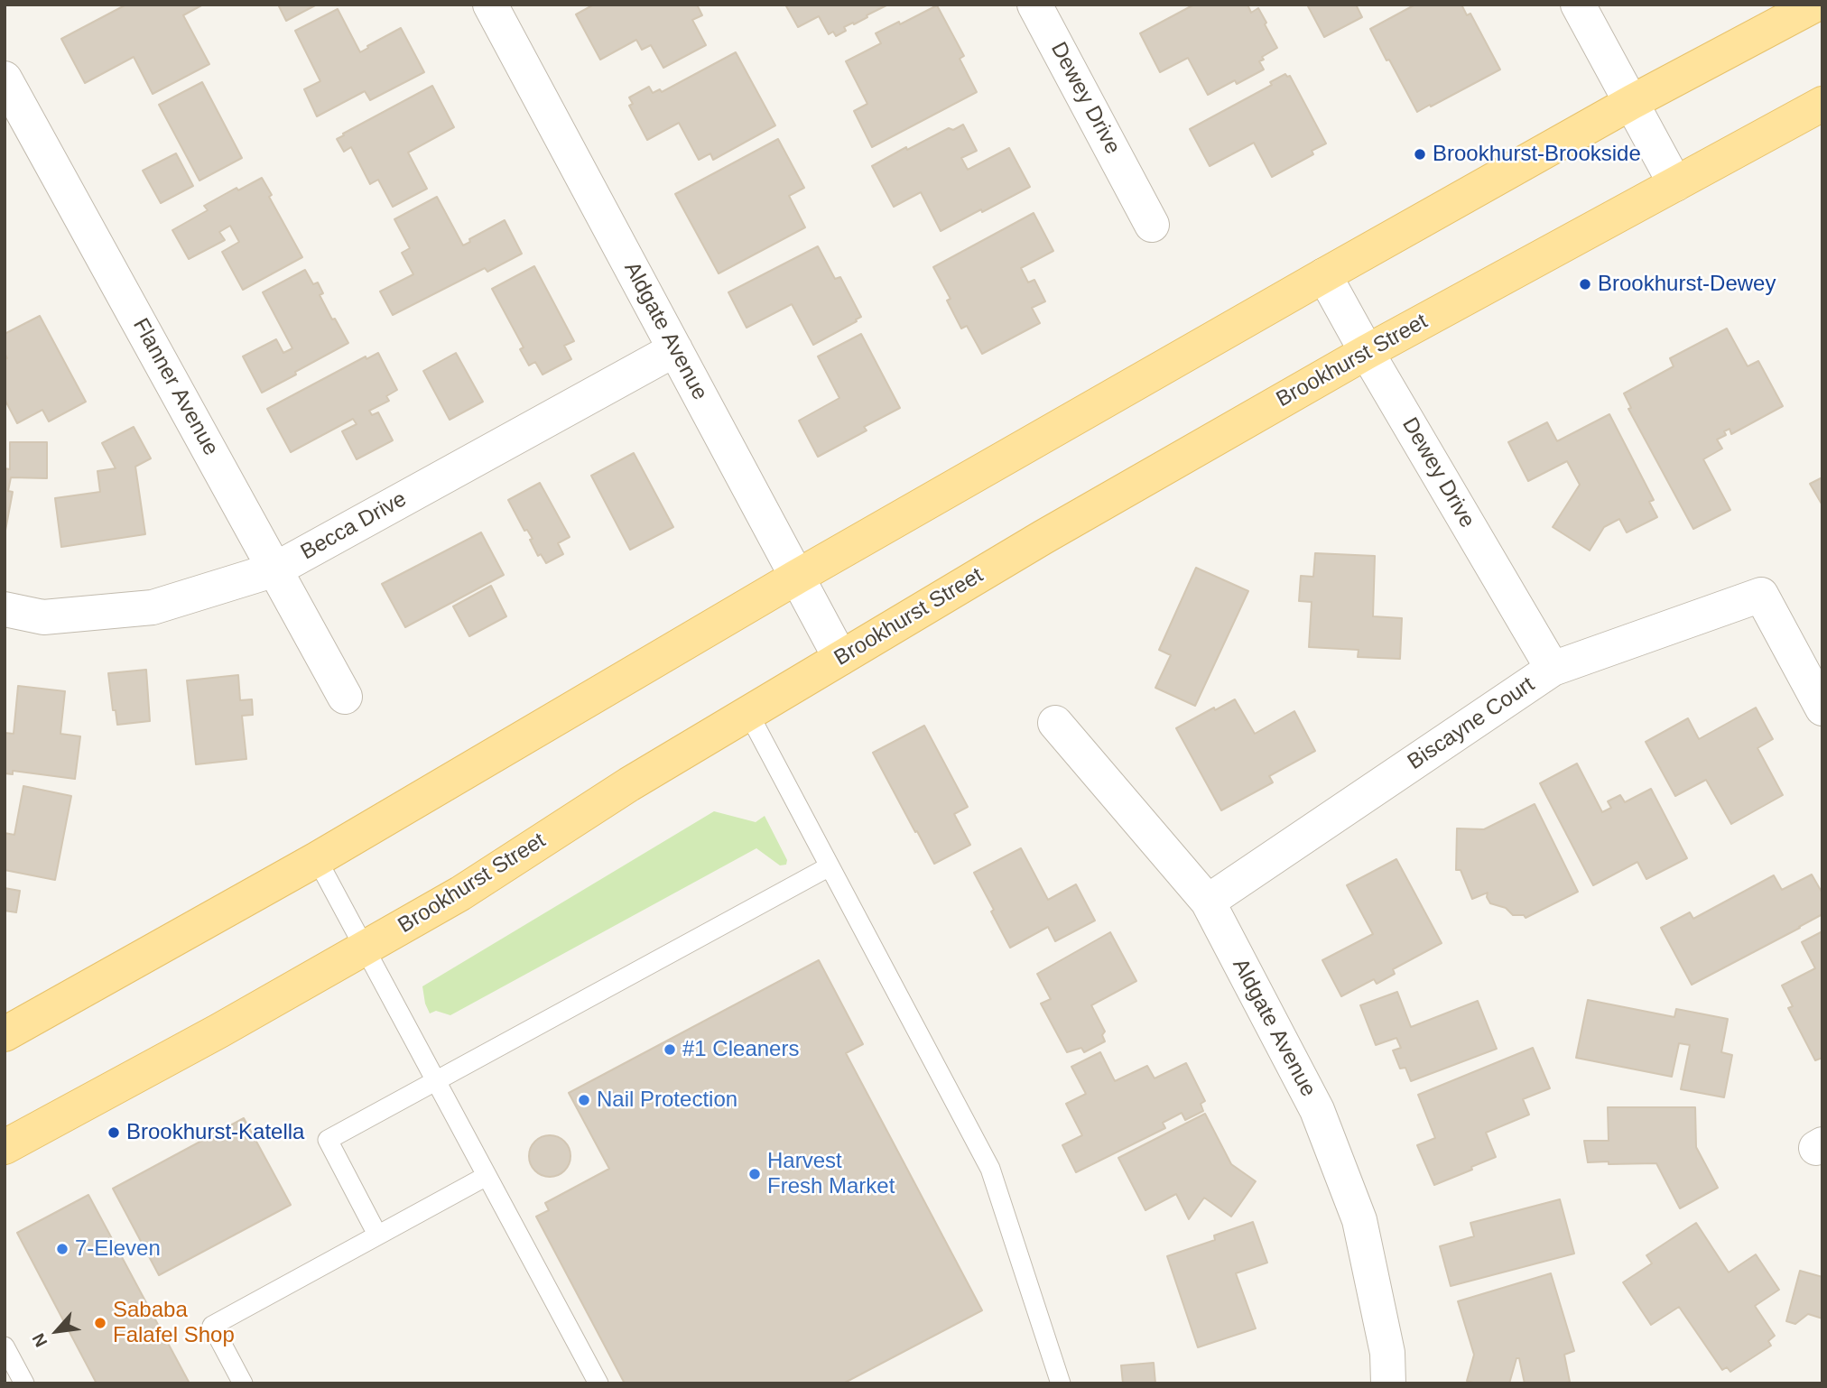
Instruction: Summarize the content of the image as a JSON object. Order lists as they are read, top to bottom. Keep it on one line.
{"streets":{"main road":["Brookhurst Street"],"street":["Dewey Drive","Aldgate Avenue","Flanner Avenue","Becca Drive","Biscayne Court"]},"crossings":[["Dewey Drive","Brookhurst Street"],["Dewey Drive","Biscayne Court"],["Aldgate Avenue","Brookhurst Street"],["Aldgate Avenue","Becca Drive"],["Aldgate Avenue","Biscayne Court"],["Flanner Avenue","Becca Drive"]],"places":["Brookhurst-Brookside","Brookhurst-Dewey","#1 Cleaners","Nail Protection","Brookhurst-Katella","Harvest Fresh Market","7-Eleven","Sababa Falafel Shop"],"north":"bottom left"}
